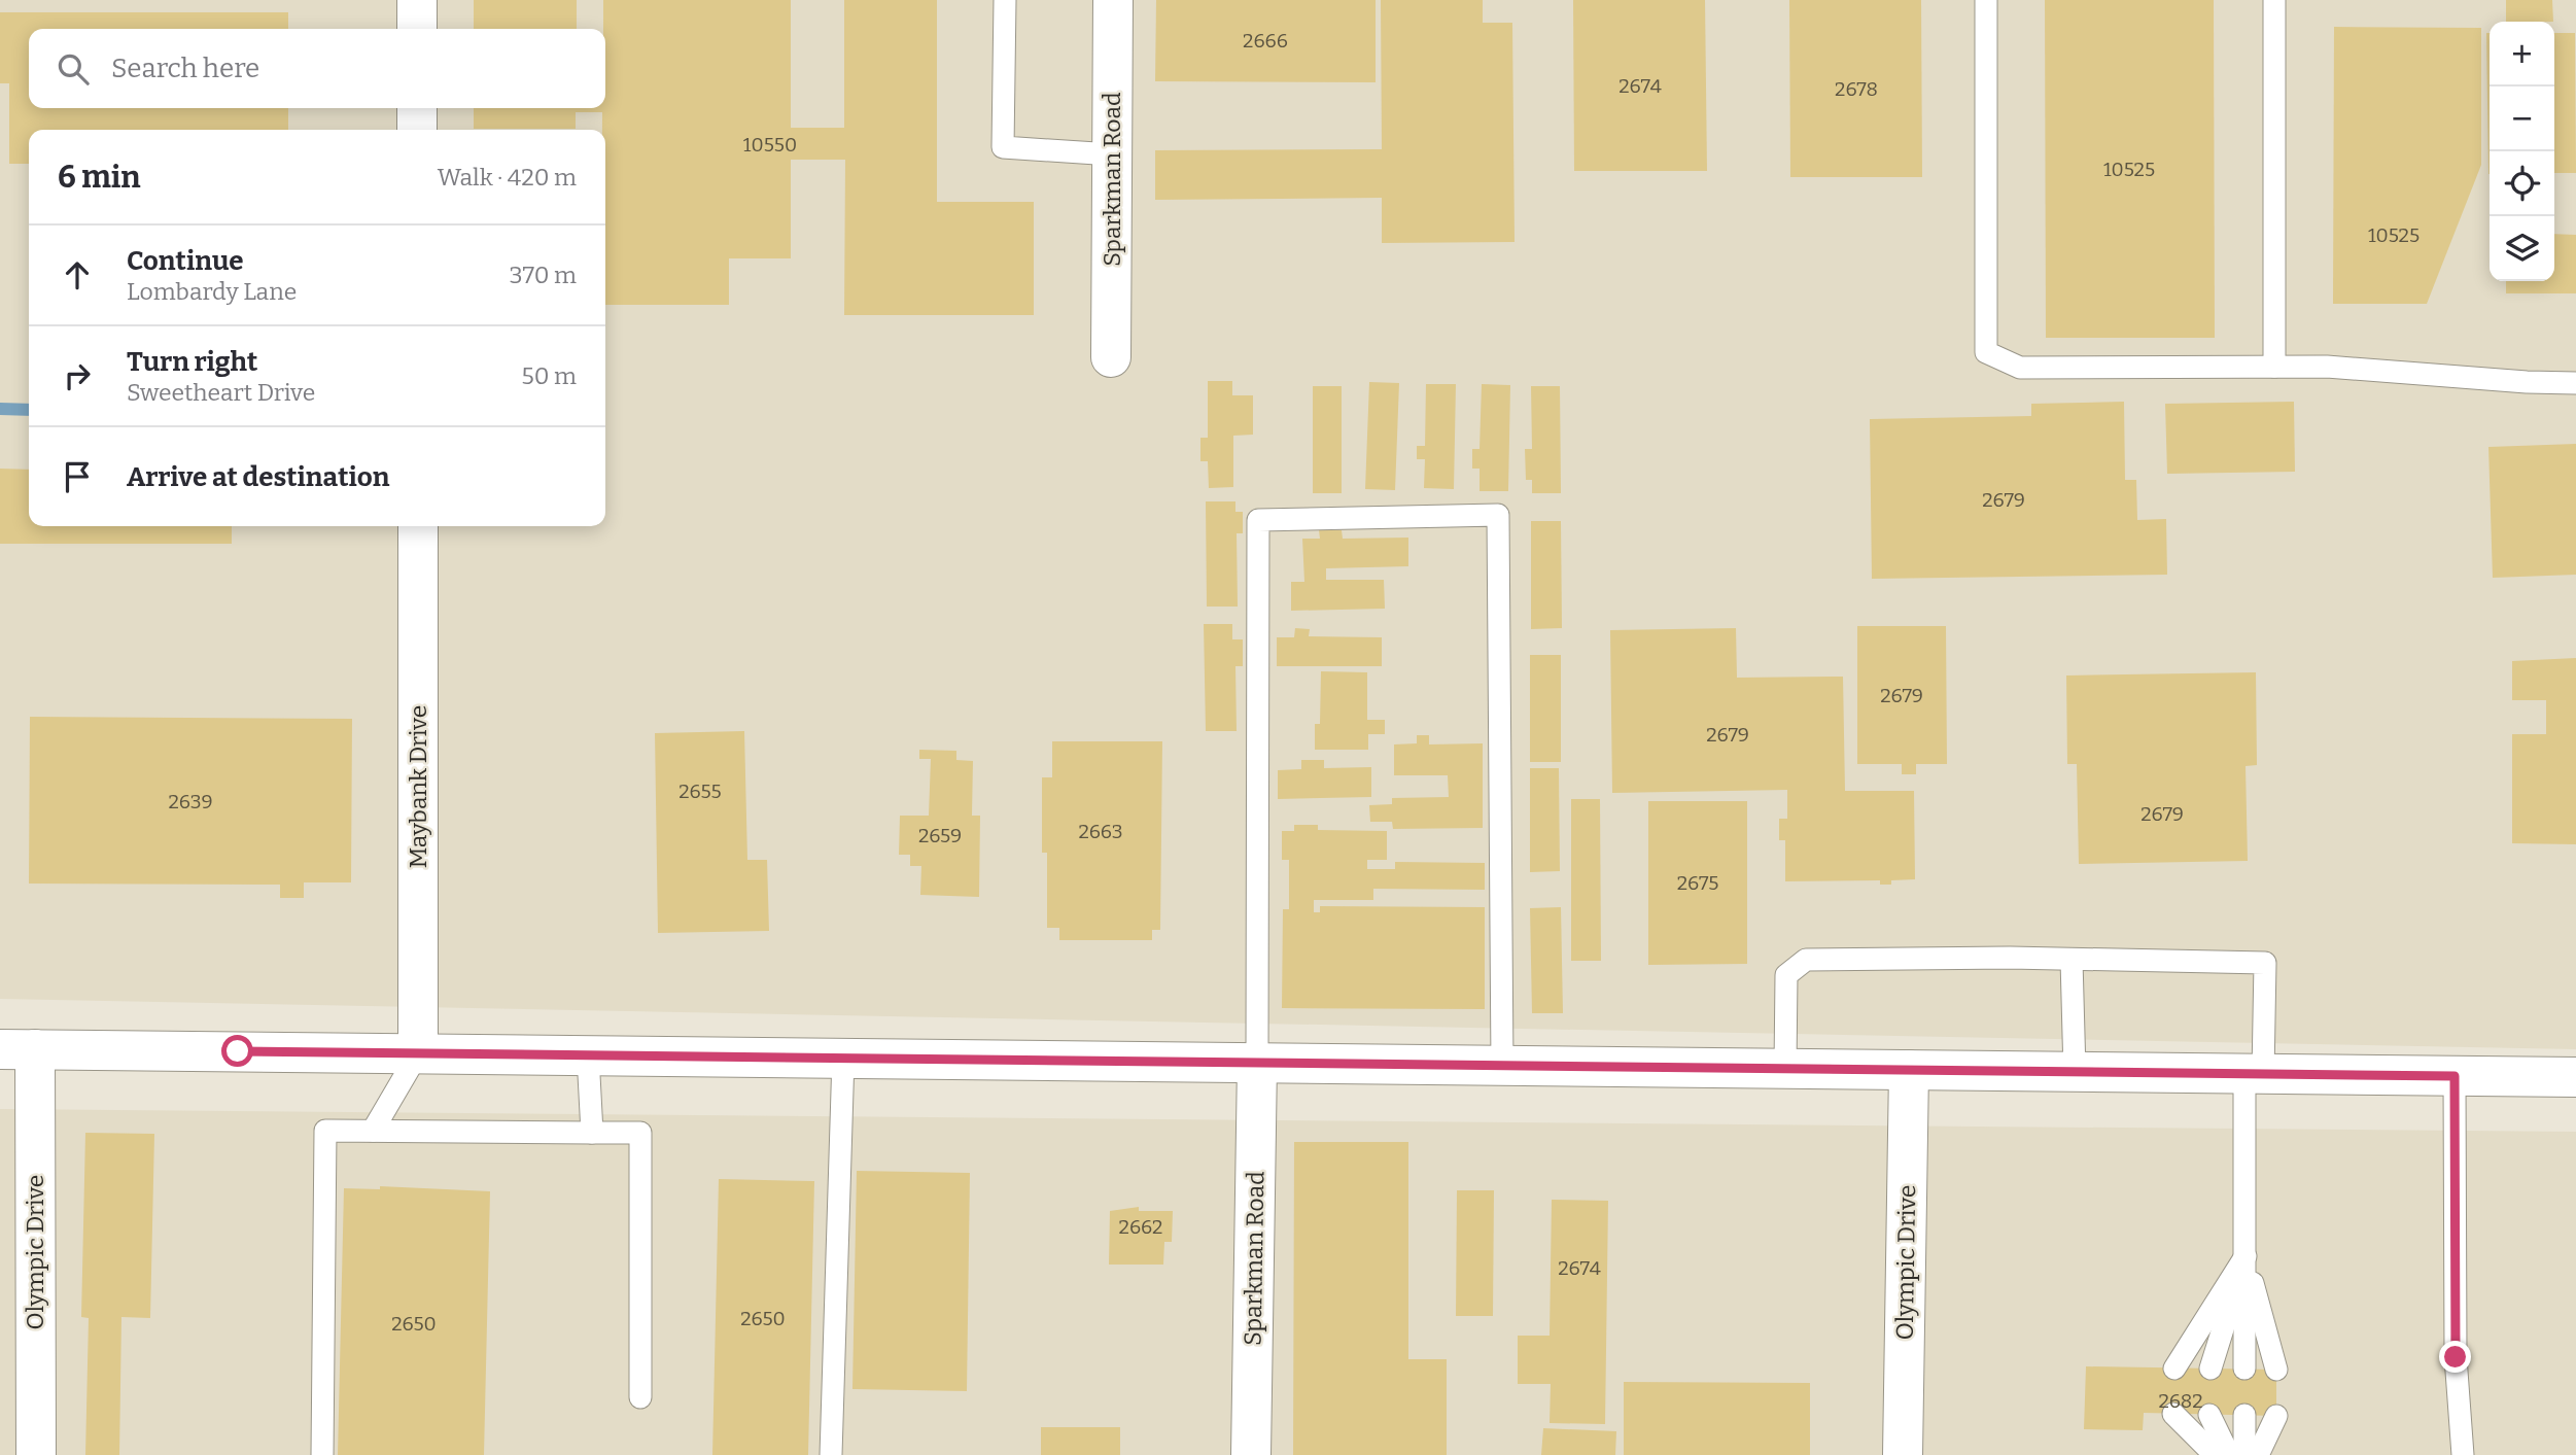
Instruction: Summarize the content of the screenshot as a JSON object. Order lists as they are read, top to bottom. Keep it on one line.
{"streets":{"main road":["Sparkman Road","Maybank Drive","Olympic Drive"]},"house_numbers":["2666","2674","2678","10550","10525","10525","2679","2679","2679","2655","2639","2679","2663","2659","2675","2662","2674","2650","2650","2682"],"page":{"map_buttons":["+","−"],"search":"Search here","heading":["6 min","Walk · 420 m"],"list":[["Continue","Lombardy Lane","370 m"],["Turn right","Sweetheart Drive","50 m"],"Arrive at destination"]}}
